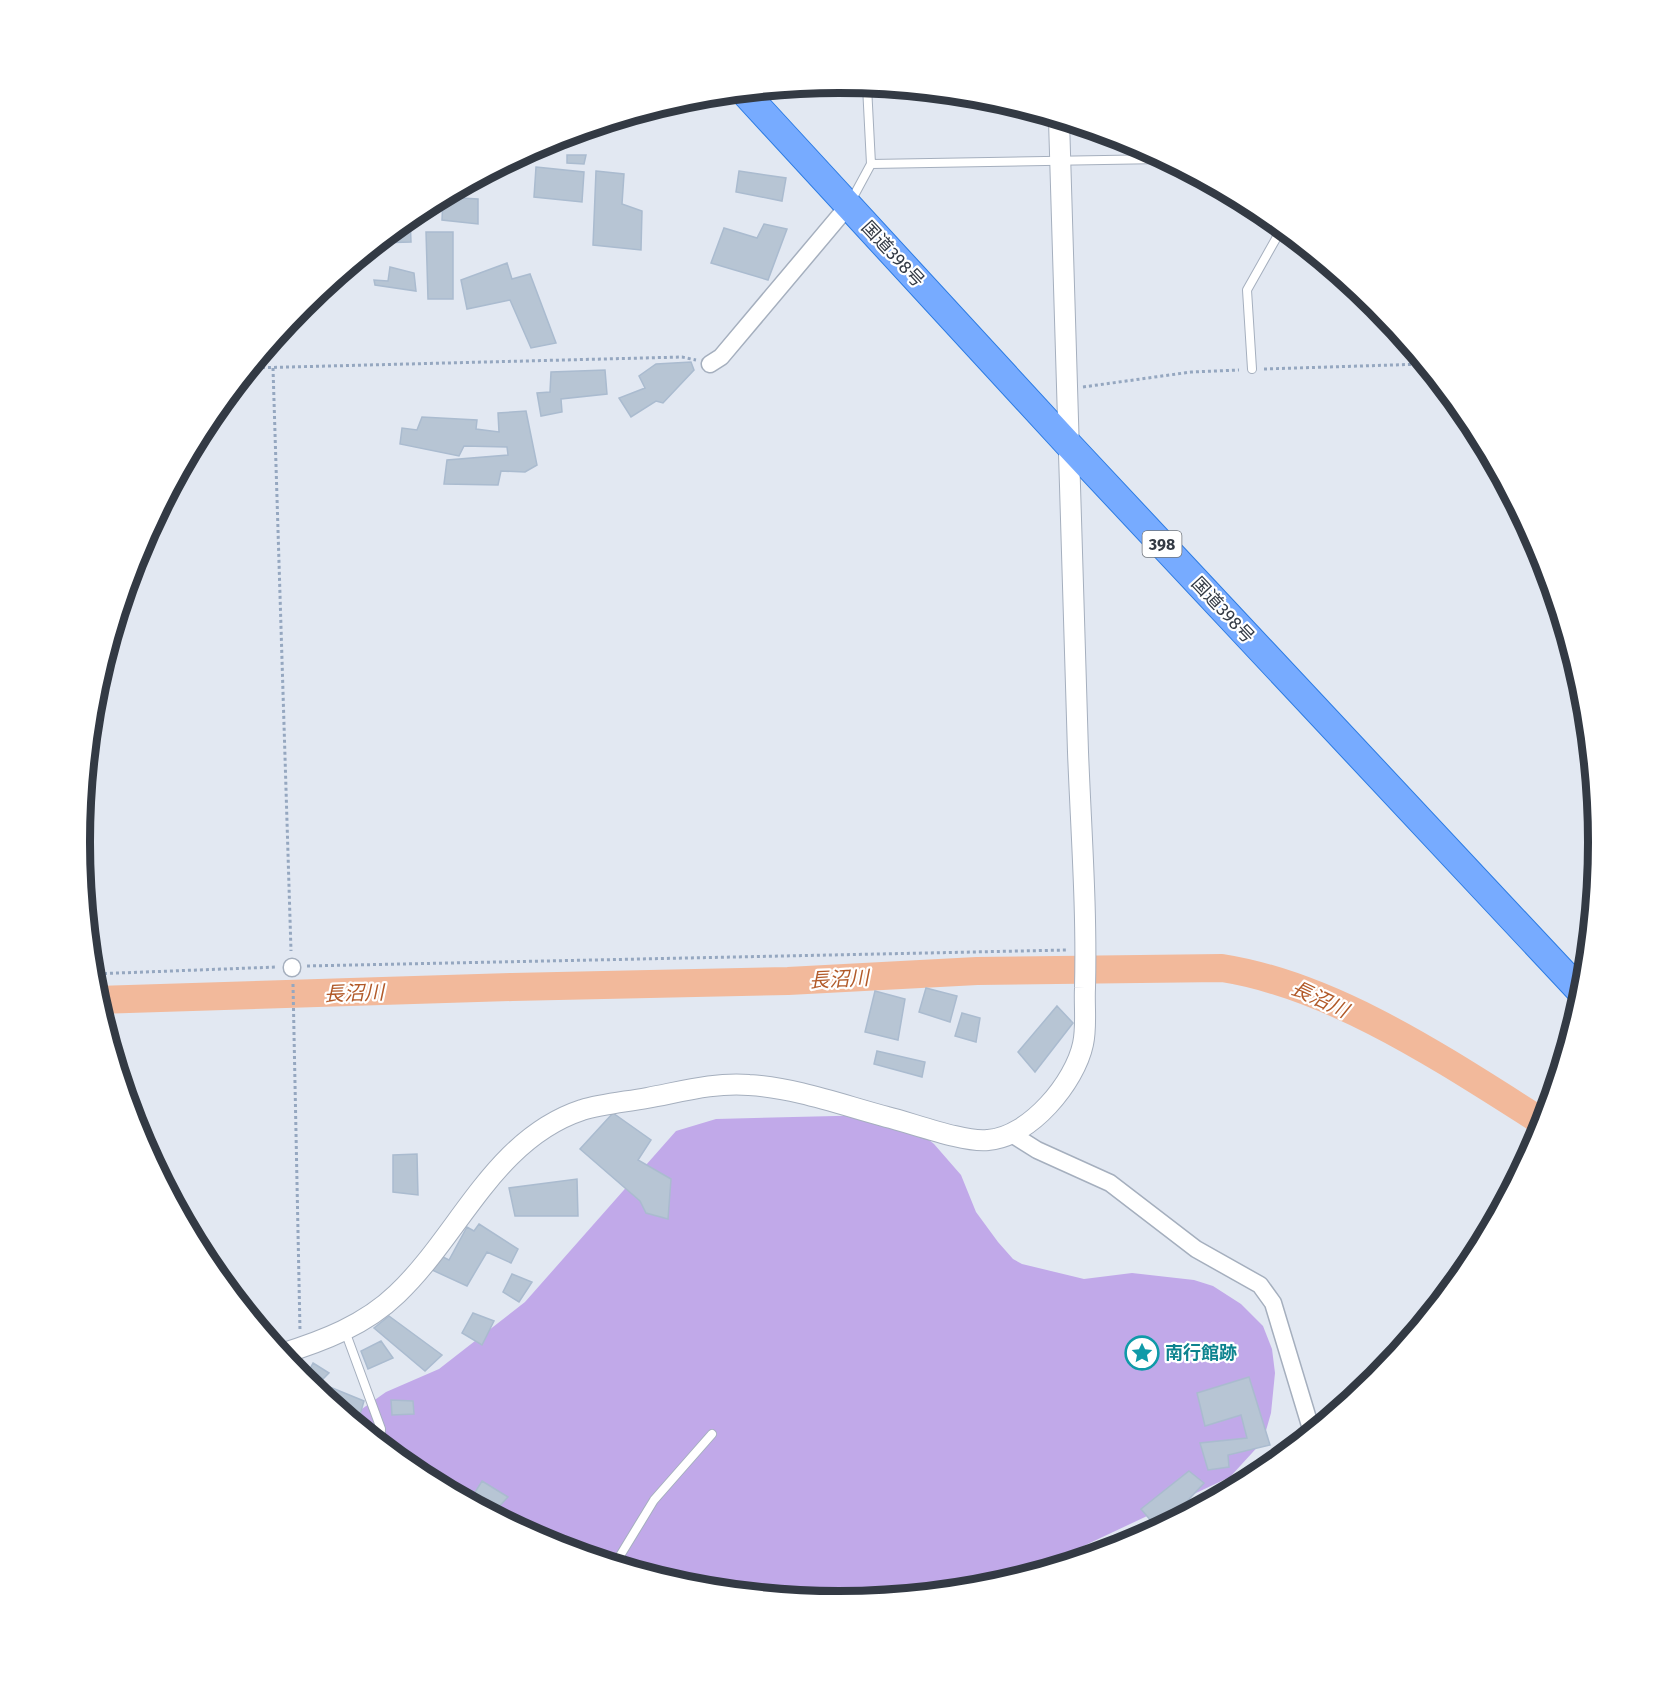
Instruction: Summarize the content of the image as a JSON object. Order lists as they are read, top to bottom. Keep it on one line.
{"streets":{"highway":["国道398号","398"]},"water":["長沼川"],"places":{"place":["南行館跡"]}}
